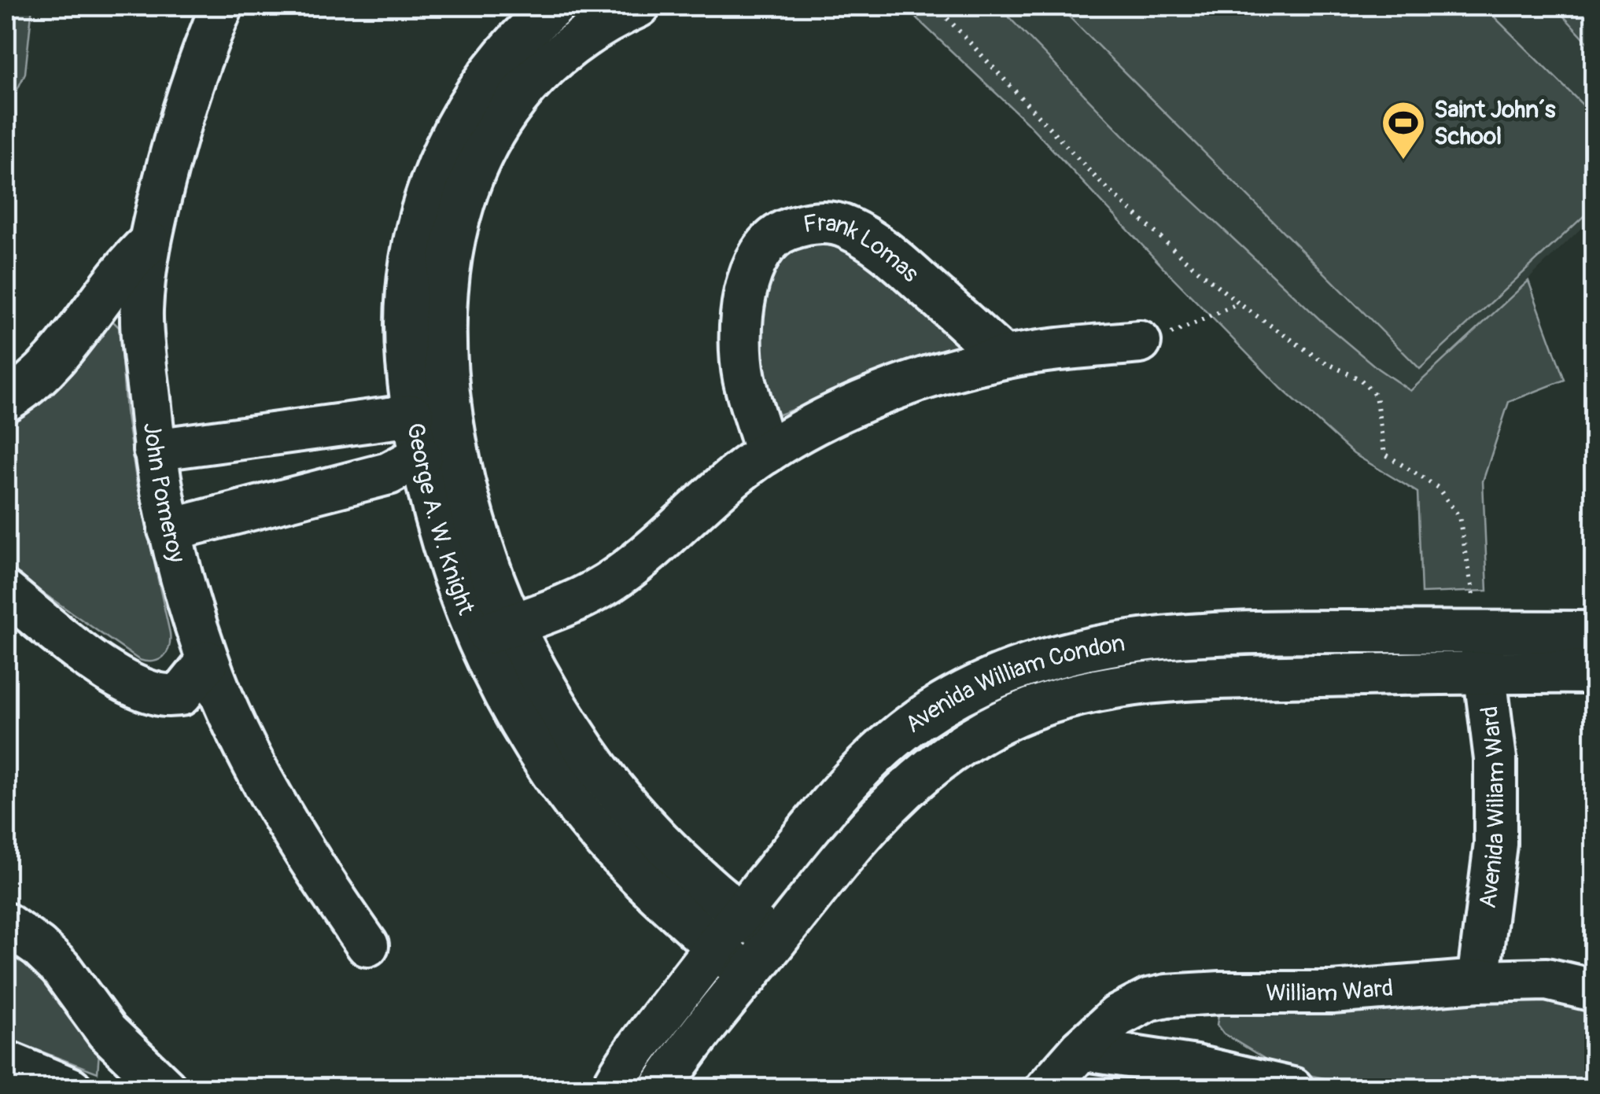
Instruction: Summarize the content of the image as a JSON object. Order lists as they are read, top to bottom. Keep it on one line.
{"streets":{"street":["Frank Lomas","John Pomeroy","George A. W. Knight","Avenida William Condon","Avenida Wiliam Ward","William Ward"]},"crossings":[["George A. W. Knight","Avenida William Condon"],["Avenida William Condon","Avenida Wiliam Ward"],["Avenida Wiliam Ward","William Ward"]],"places":{"sports":["Saint John´s School"]}}
